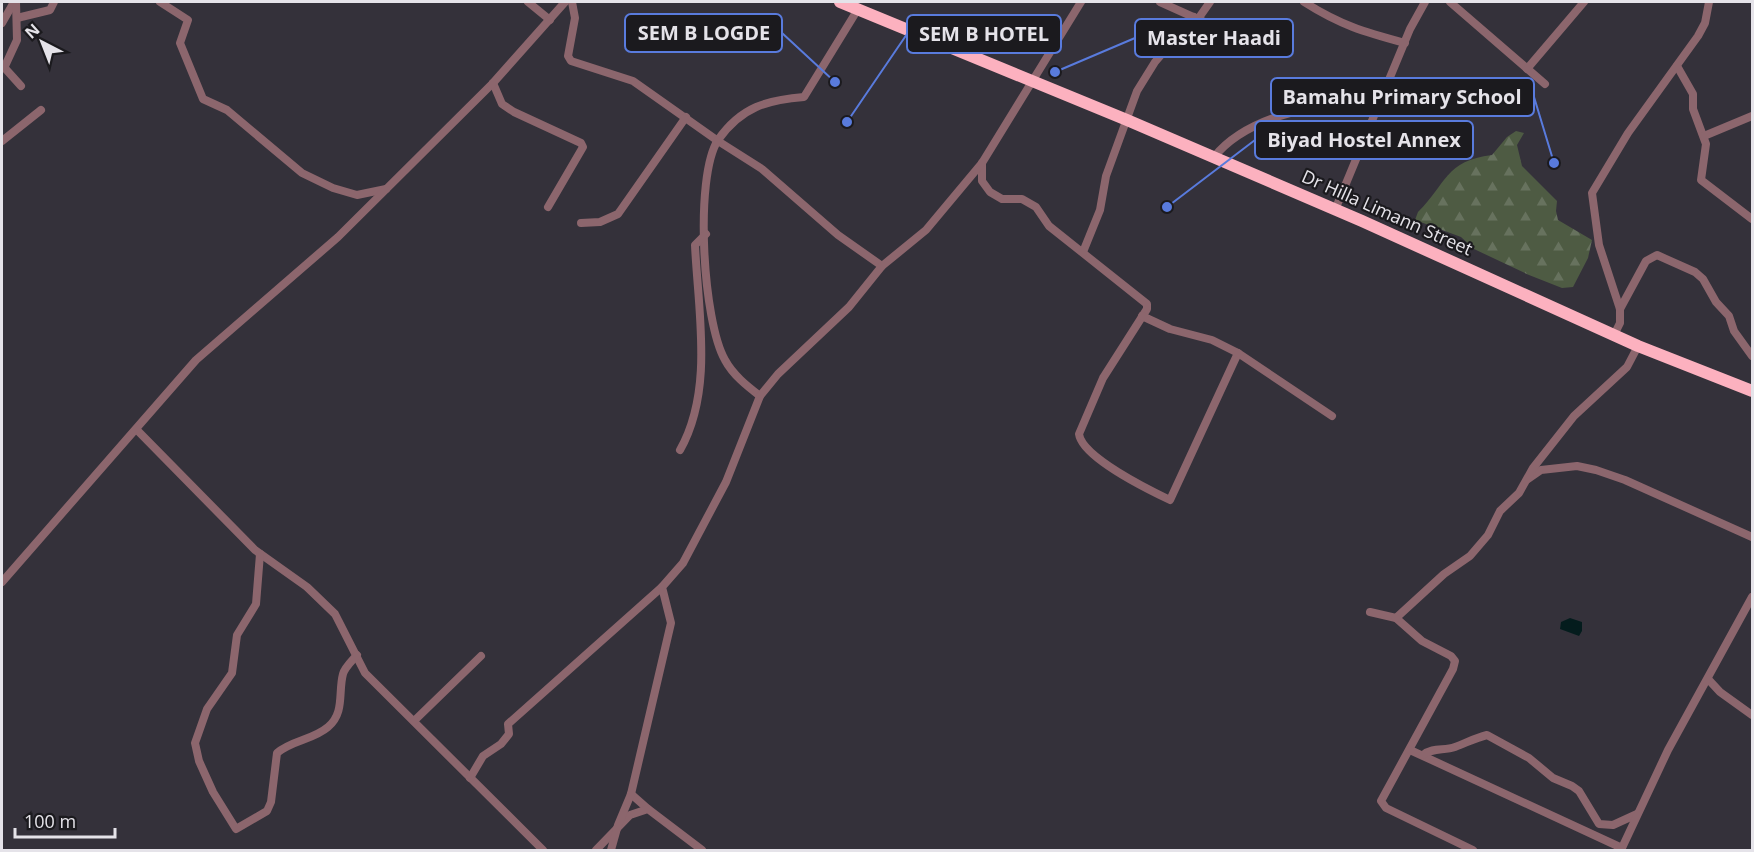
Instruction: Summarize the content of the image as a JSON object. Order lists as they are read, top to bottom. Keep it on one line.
{"streets":{"highway":["Dr Hilla Limann Street"]},"places":["Master Haadi","SEM B LOGDE","SEM B HOTEL","Bamahu Primary School","Biyad Hostel Annex"],"scale_bar":"100 m","north":"top left"}
